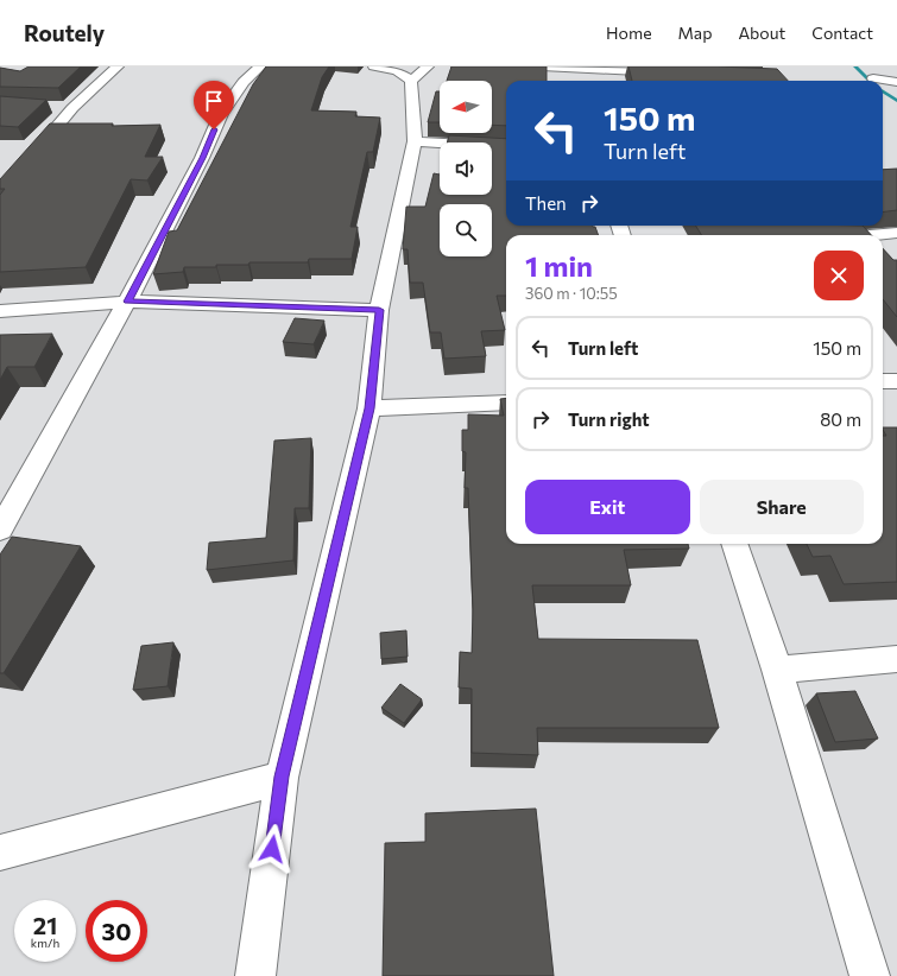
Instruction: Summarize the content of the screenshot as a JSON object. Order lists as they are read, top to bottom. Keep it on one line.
{"north":"left","page":{"header":"Routely","nav":["Home","Map","About","Contact"],"turn":["150 m","Turn left"],"then":"Then","heading":["1 min","360 m · 10:55"],"list":[{"name":"Turn left","value":"150 m"},{"name":"Turn right","value":"80 m"}],"buttons":["Exit","Share"],"speed":"21 km/h","limit":"30"}}
